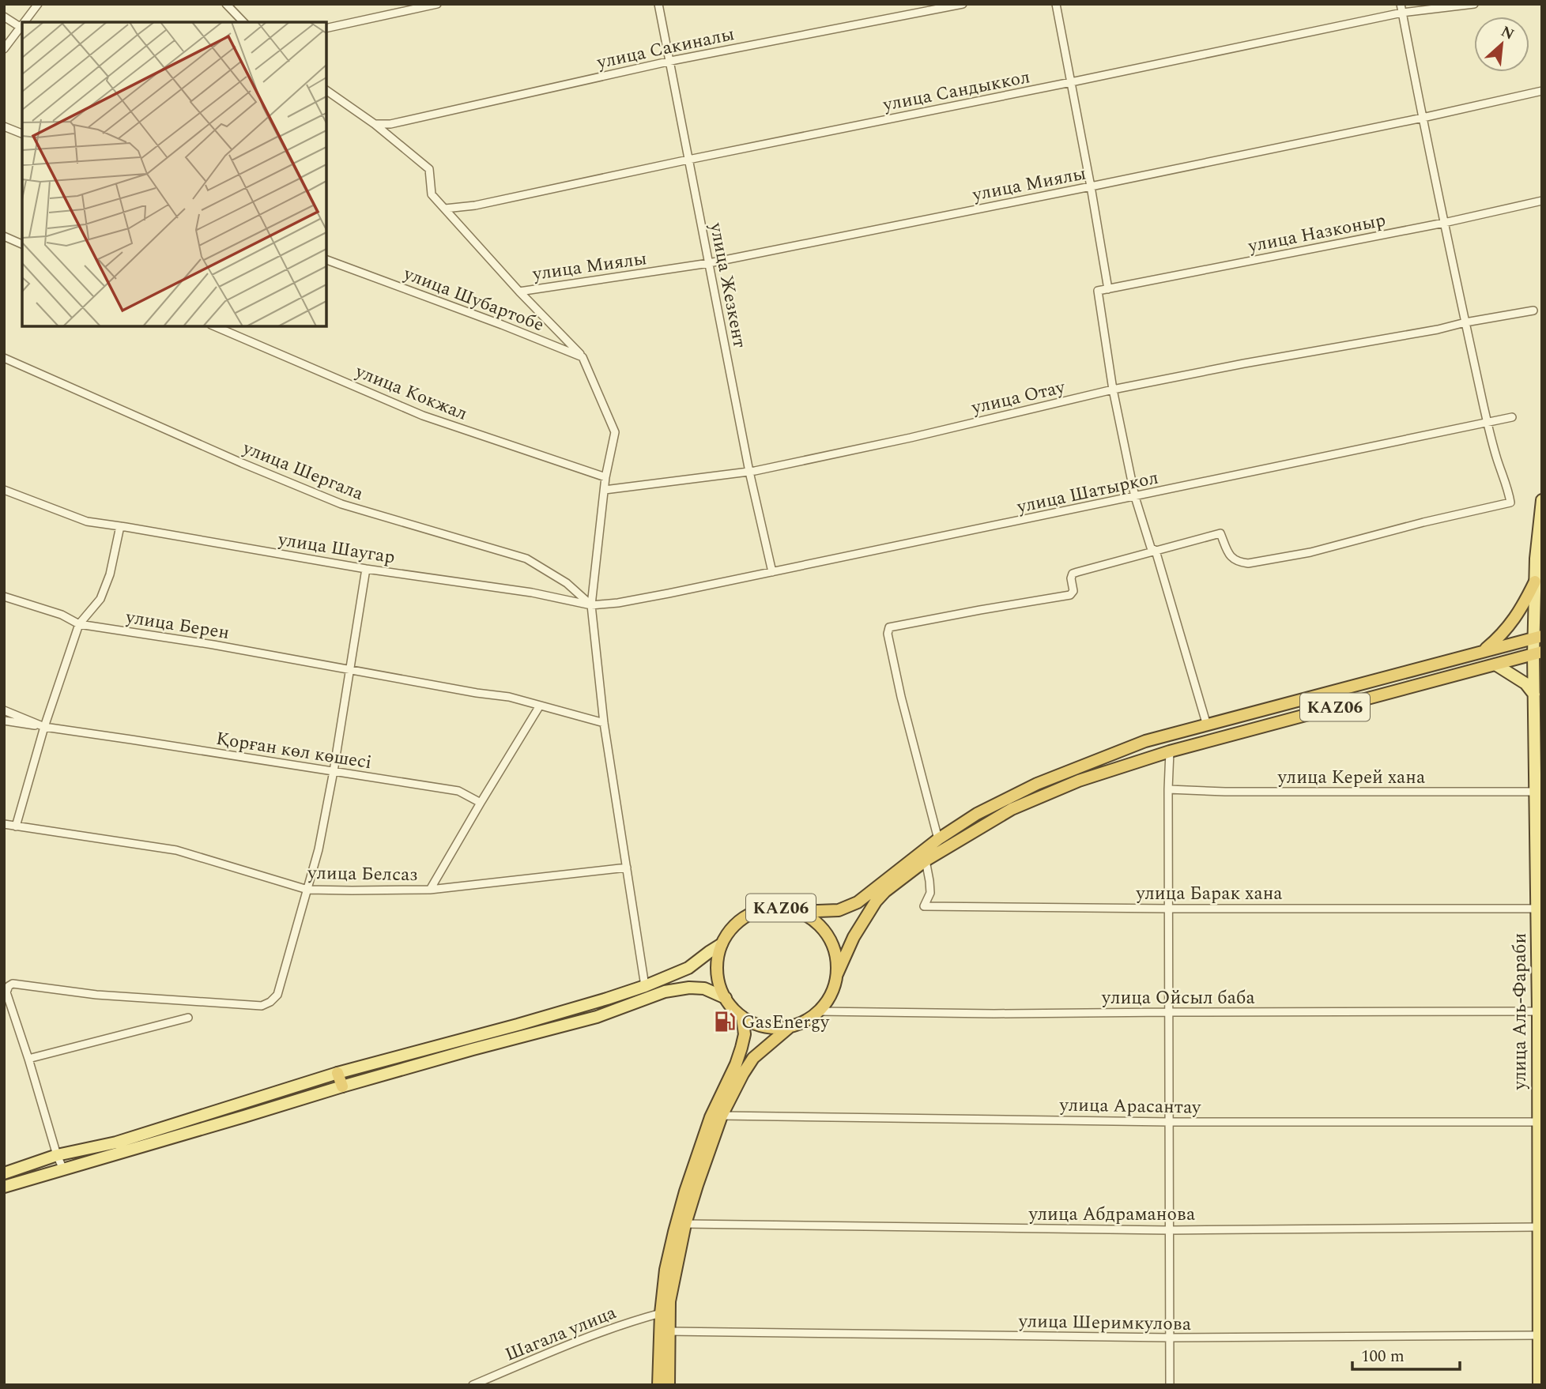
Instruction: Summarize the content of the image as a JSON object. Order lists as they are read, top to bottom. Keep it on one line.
{"streets":{"highway":["KАZ06"],"main road":["улица Аль-Фараби"],"street":["улица Сакиналы","улица Сандыккол","улица Миялы","улица Назконыр","улица Жезкент","улица Шубартобе","улица Кокжал","улица Отау","улица Шергала","улица Шатыркол","улица Шаугар","улица Берен","Қорған көл көшесі","улица Керей хана","улица Белсаз","улица Барак хана","улица Ойсыл баба","улица Арасантау","улица Абдраманова","улица Шеримкулова","Шагала улица"]},"crossings":[["улица Сакиналы","улица Жезкент"],["улица Сандыккол","улица Жезкент"],["улица Миялы","улица Жезкент"],["улица Назконыр","улица Отау"],["улица Жезкент","улица Отау"],["улица Жезкент","улица Шатыркол"],["улица Шергала","улица Шаугар"],["улица Шатыркол","улица Шаугар"],["KАZ06","улица Барак хана"],["KАZ06","улица Ойсыл баба"],["KАZ06","улица Аль-Фараби"],["KАZ06","улица Арасантау"],["KАZ06","улица Абдраманова"],["KАZ06","улица Шеримкулова"],["улица Керей хана","улица Аль-Фараби"],["улица Барак хана","улица Аль-Фараби"],["улица Ойсыл баба","улица Аль-Фараби"],["улица Аль-Фараби","улица Арасантау"],["улица Аль-Фараби","улица Абдраманова"],["улица Аль-Фараби","улица Шеримкулова"]],"places":{"fuel station":["GasEnergy"]},"scale_bar":"100 m","north":"top right"}
